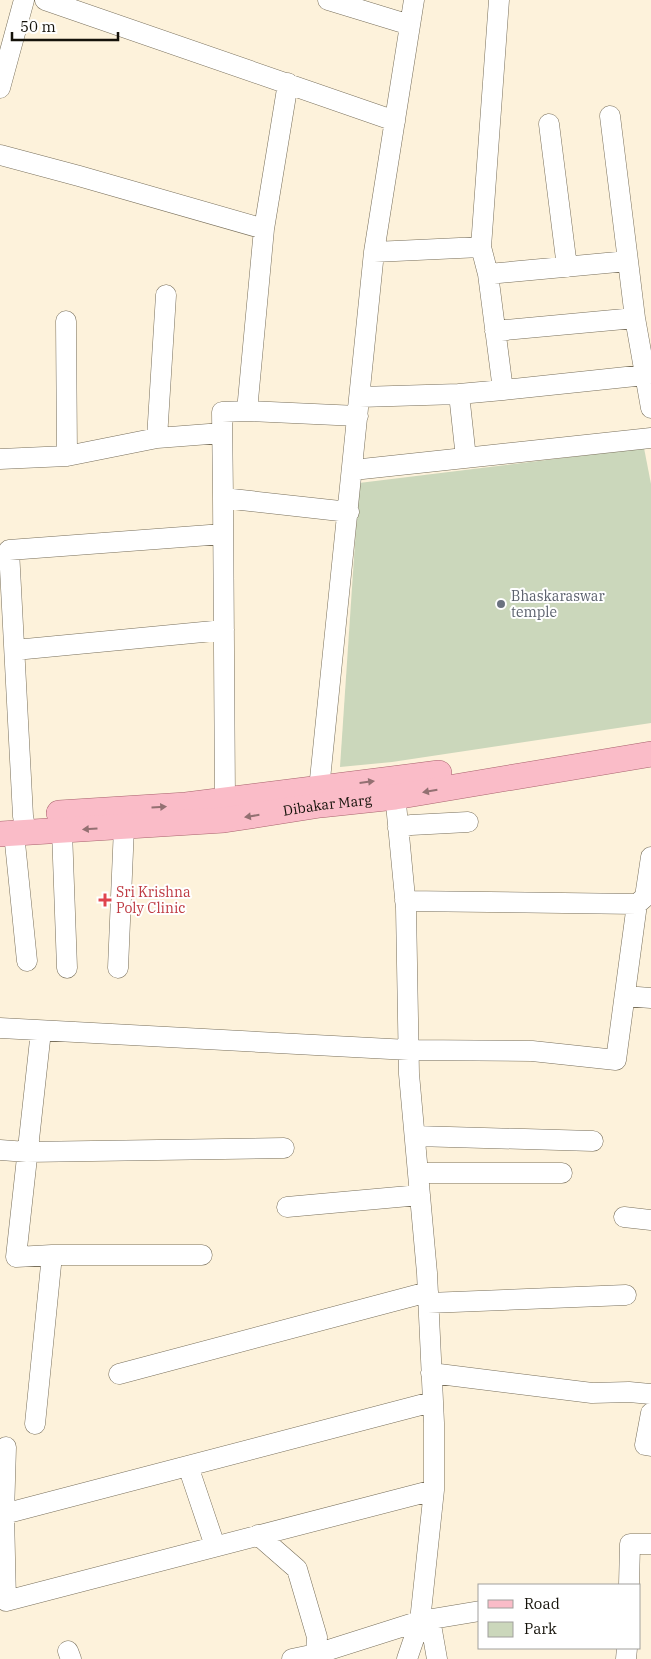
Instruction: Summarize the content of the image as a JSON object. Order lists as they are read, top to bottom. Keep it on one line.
{"streets":{"main road":["Dibakar Marg"]},"places":{"other":["Bhaskaraswar temple"],"health":["Sri Krishna Poly Clinic"]},"legend":["Road","Park"],"scale_bar":"50 m"}
